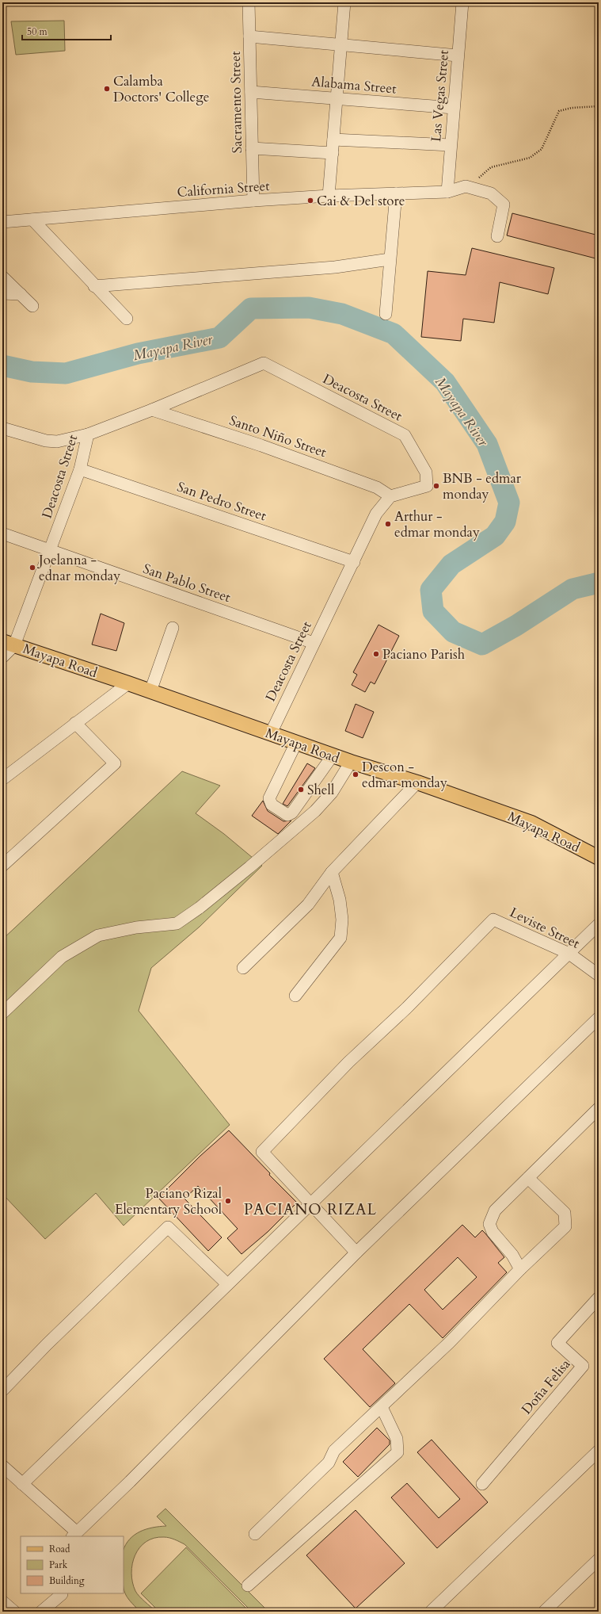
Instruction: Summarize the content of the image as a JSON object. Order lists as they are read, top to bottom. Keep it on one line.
{"streets":{"main road":["Mayapa Road"],"street":["Alabama Street","Las Vegas Street","Sacramento Street","California Street","Deacosta Street","Santo Niño Street","San Pedro Street","San Pablo Street","Leviste Street","Doña Felisa"]},"crossings":[["Alabama Street","Las Vegas Street"],["Alabama Street","Sacramento Street"],["Las Vegas Street","California Street"],["Sacramento Street","California Street"],["Deacosta Street","Santo Niño Street"],["Deacosta Street","San Pedro Street"],["Deacosta Street","San Pablo Street"],["Deacosta Street","Mayapa Road"]],"districts":["PACIANO RIZAL"],"water":["Mayapa River"],"places":["Calamba Doctors' College","Cai & Del store","BNB - edmar monday","Arthur - edmar monday","Joelanna - ednar monday","Paciano Parish","Descon - edmar monday","Shell","Paciano Rizal Elementary School"],"legend":["Road","Park","Building"],"scale_bar":"50 m"}
